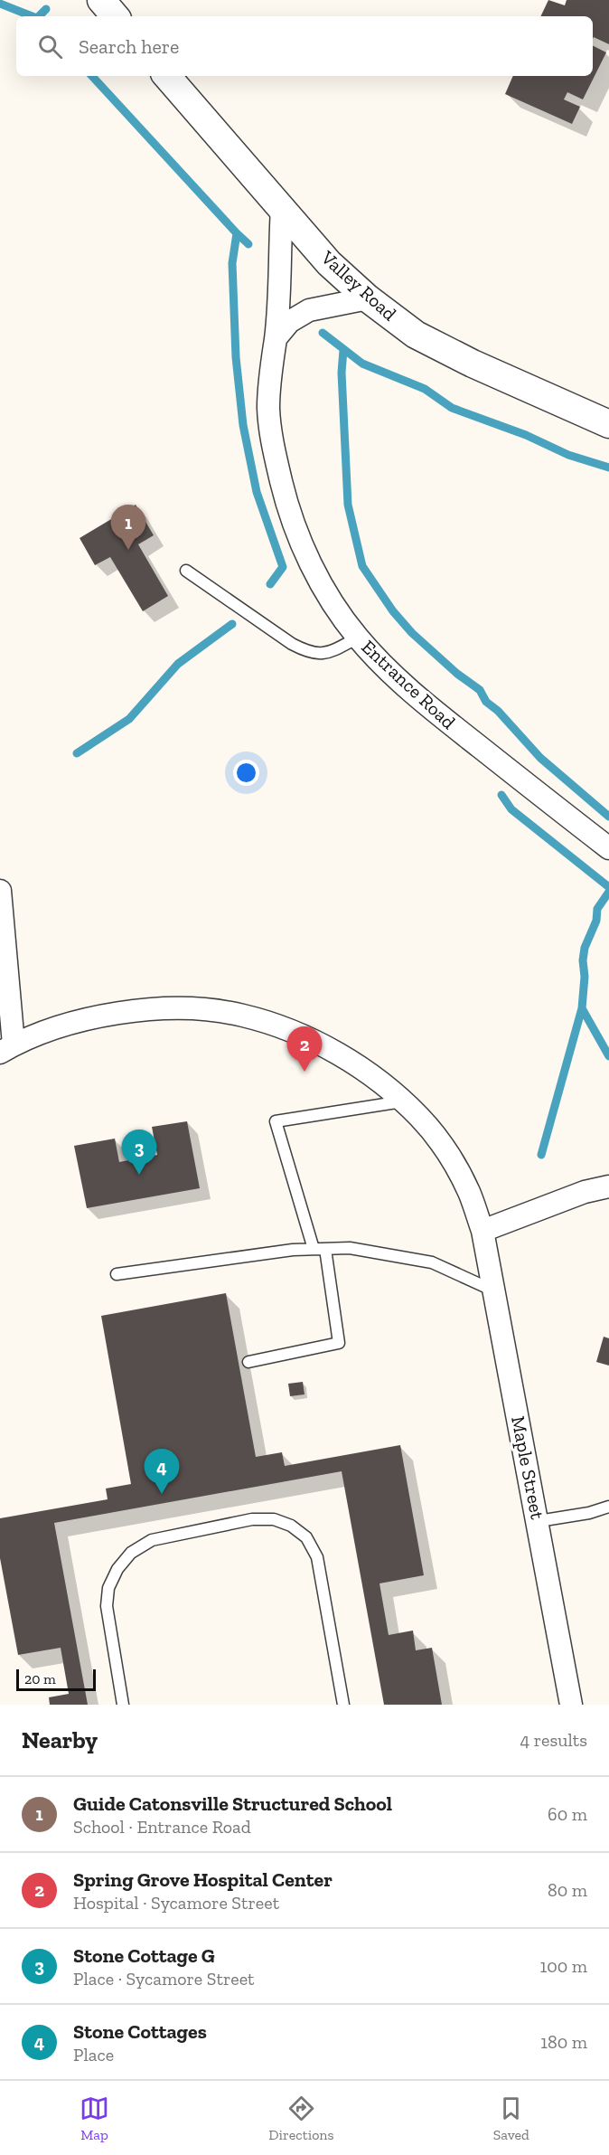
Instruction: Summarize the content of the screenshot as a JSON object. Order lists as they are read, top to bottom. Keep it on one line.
{"streets":{"street":["Valley Road","Entrance Road","Maple Street"]},"crossings":[["Valley Road","Entrance Road"]],"scale_bar":"20 m","page":{"search":"Search here","pins":["1","2","3","4"],"scale":"20 m","heading":["Nearby","4 results"],"list":[{"mark":"1","name":"Guide Catonsville Structured School","note":"School · Entrance Road","value":"60 m"},{"mark":"2","name":"Spring Grove Hospital Center","note":"Hospital · Sycamore Street","value":"80 m"},{"mark":"3","name":"Stone Cottage G","note":"Place · Sycamore Street","value":"100 m"},{"mark":"4","name":"Stone Cottages","note":"Place","value":"180 m"}],"nav":["Map","Directions","Saved"]}}
